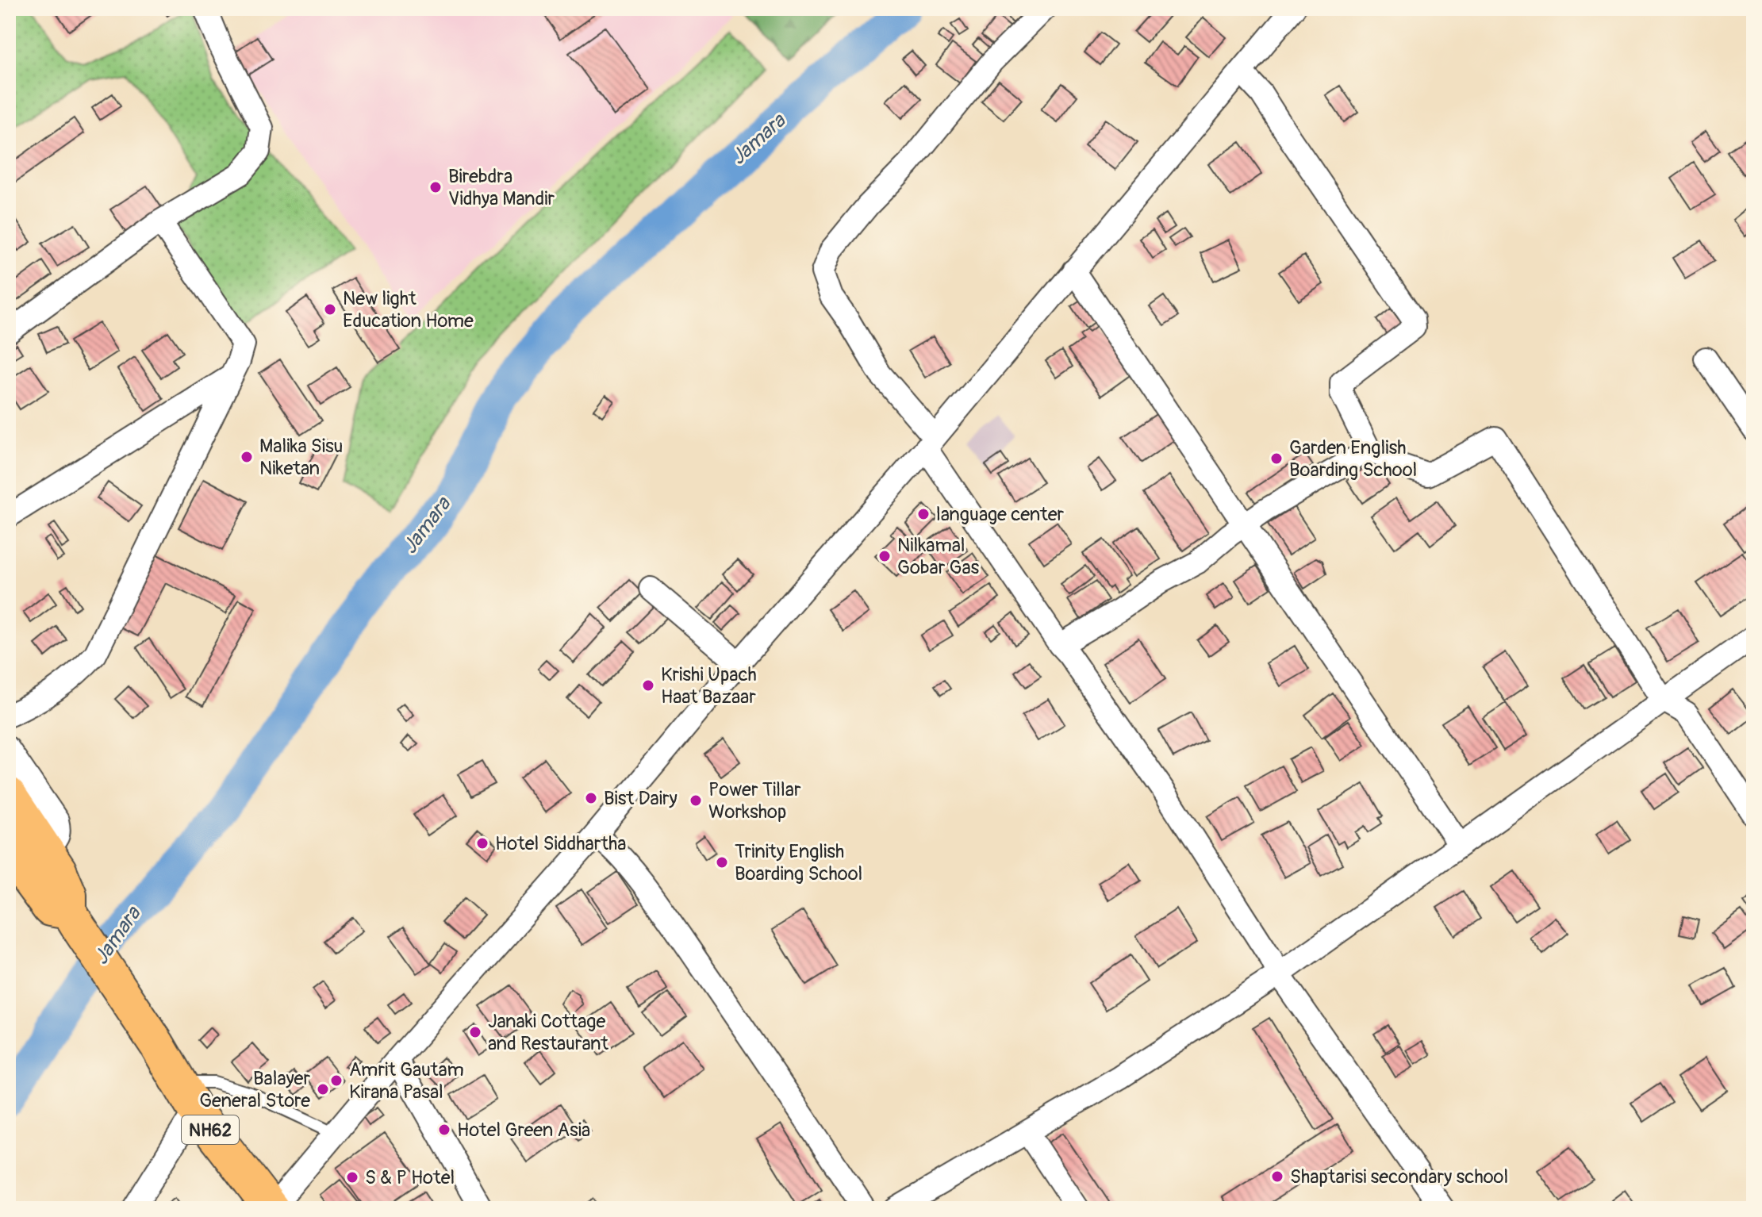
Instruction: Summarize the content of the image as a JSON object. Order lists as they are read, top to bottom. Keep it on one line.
{"streets":{"main road":["NH62"]},"water":["Jamara"],"places":["Birebdra Vidhya Mandir","New light Education Home","Malika Sisu Niketan","Garden English Boarding School","language center","Nilkamal Gobar Gas","Krishi Upach Haat Bazaar","Bist Dairy","Power Tillar Workshop","Hotel Siddhartha","Trinity English Boarding School","Janaki Cottage and Restaurant","Amrit Gautam Kirana Pasal","Balayer General Store","Hotel Green Asia","Shaptarisi secondary school","S & P Hotel"]}
